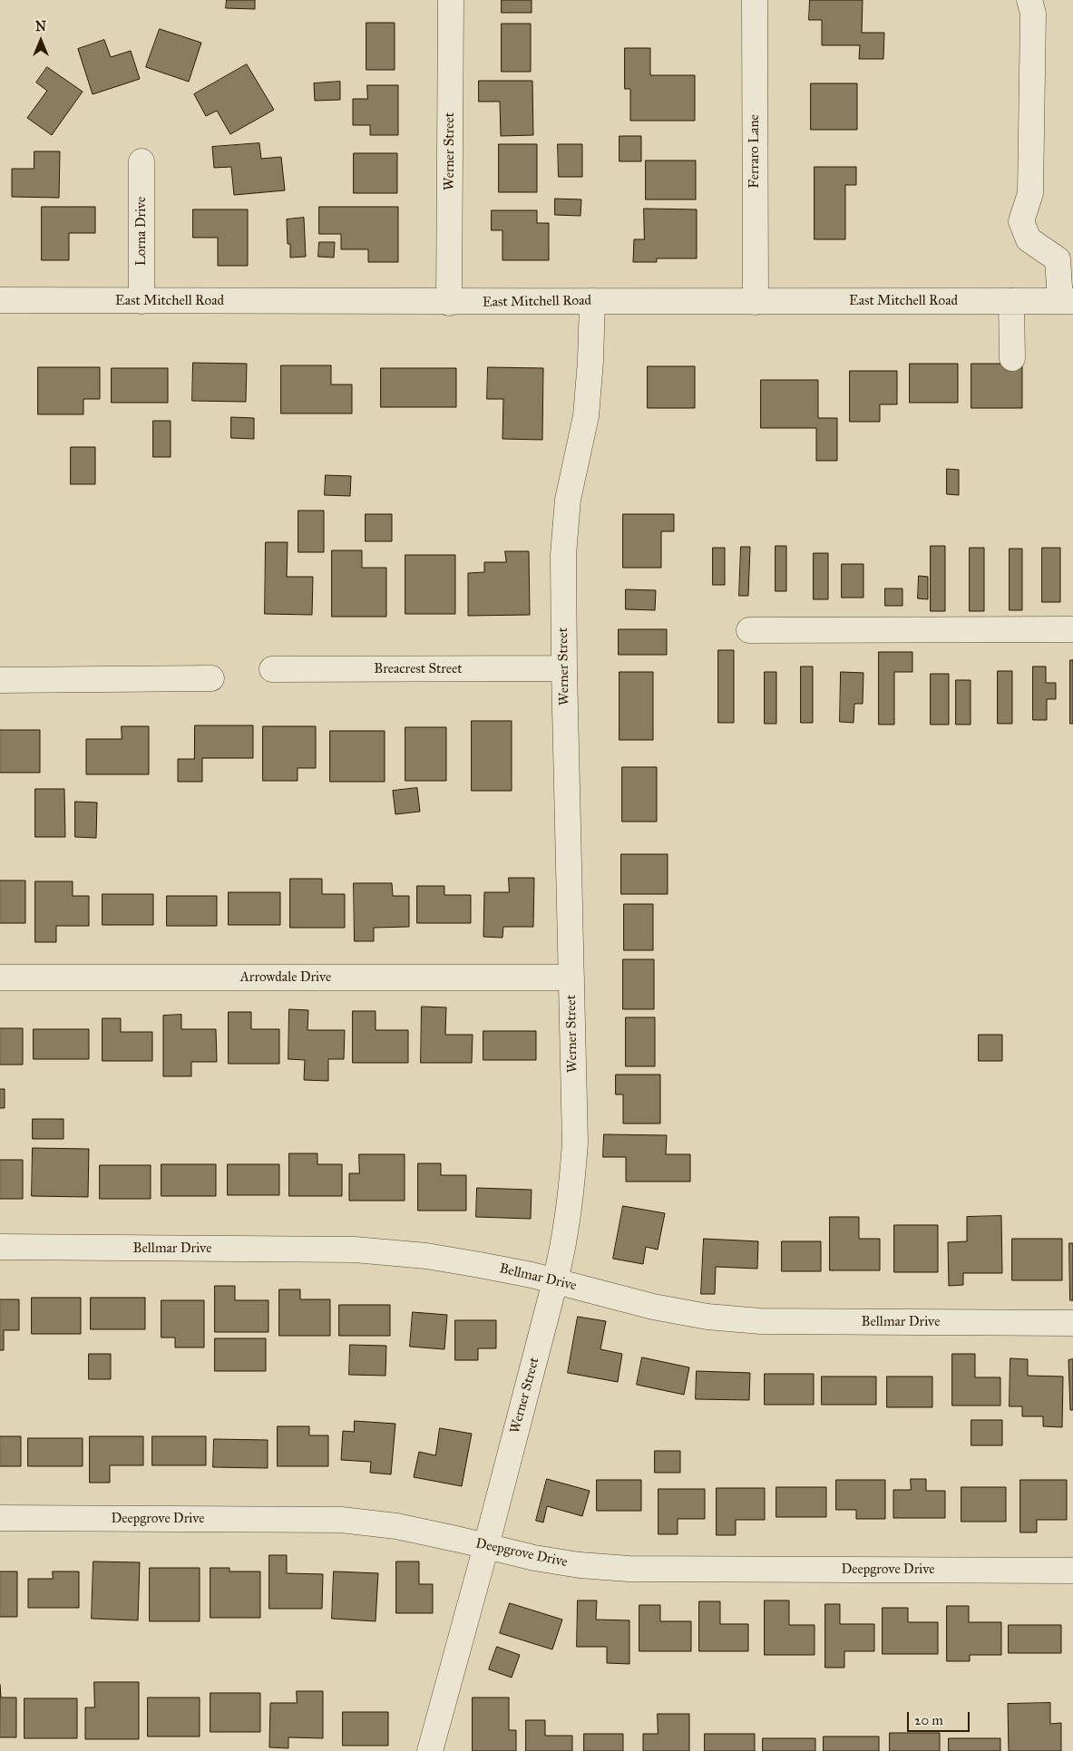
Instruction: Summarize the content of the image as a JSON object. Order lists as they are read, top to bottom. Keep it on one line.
{"streets":{"street":["Werner Street","Ferraro Lane","Lorna Drive","East Mitchell Road","Breacrest Street","Arrowdale Drive","Bellmar Drive","Deepgrove Drive"]},"crossings":[["Werner Street","East Mitchell Road"],["Werner Street","Breacrest Street"],["Werner Street","Arrowdale Drive"],["Werner Street","Bellmar Drive"],["Werner Street","Deepgrove Drive"],["Ferraro Lane","East Mitchell Road"],["Lorna Drive","East Mitchell Road"]],"scale_bar":"20 m","north":"top"}
